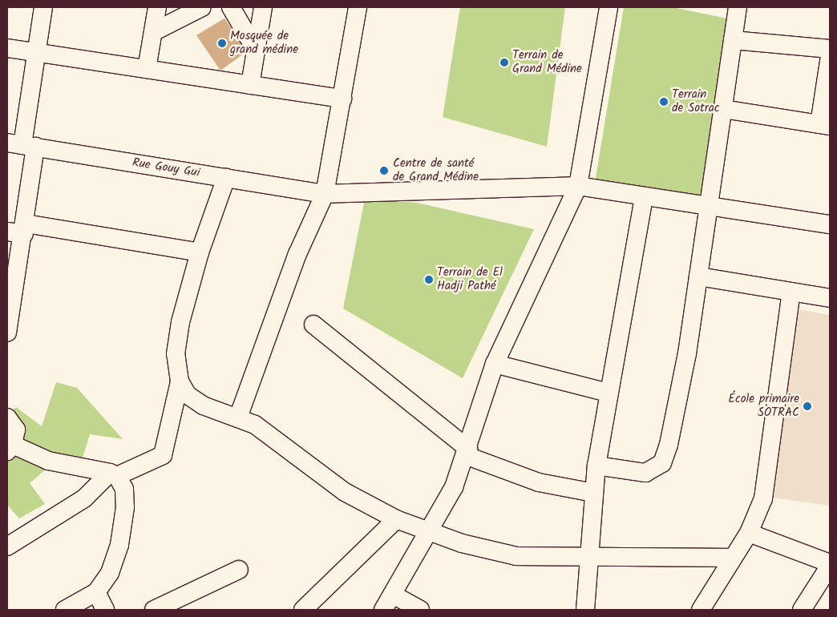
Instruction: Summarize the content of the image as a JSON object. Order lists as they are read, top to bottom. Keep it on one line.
{"streets":{"street":["Rue Gouy Gui"]},"places":["Mosquée de grand médine","Terrain de Grand Médine","Terrain de Sotrac","Centre de santé de Grand Médine","Terrain de El Hadji Pathé","École primaire SOTRAC"]}
